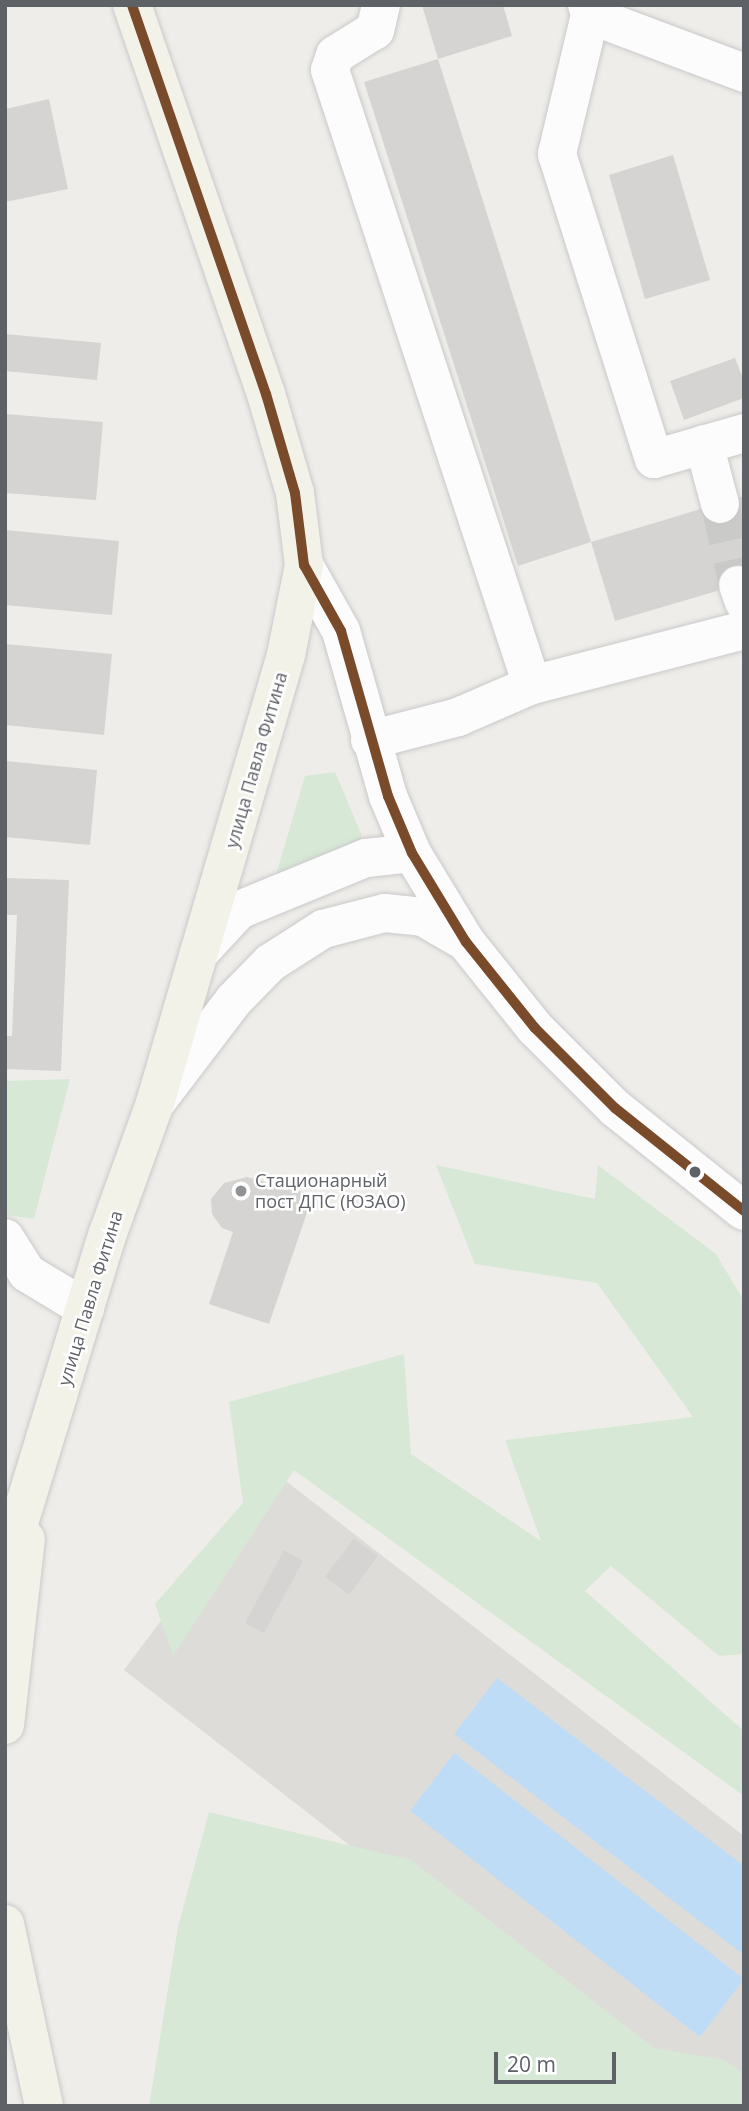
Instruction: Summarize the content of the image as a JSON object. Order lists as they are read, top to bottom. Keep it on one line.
{"streets":{"main road":["улица Павла Фитина"]},"places":["Стационарный пост ДПС (ЮЗАО)"],"scale_bar":"20 m"}
